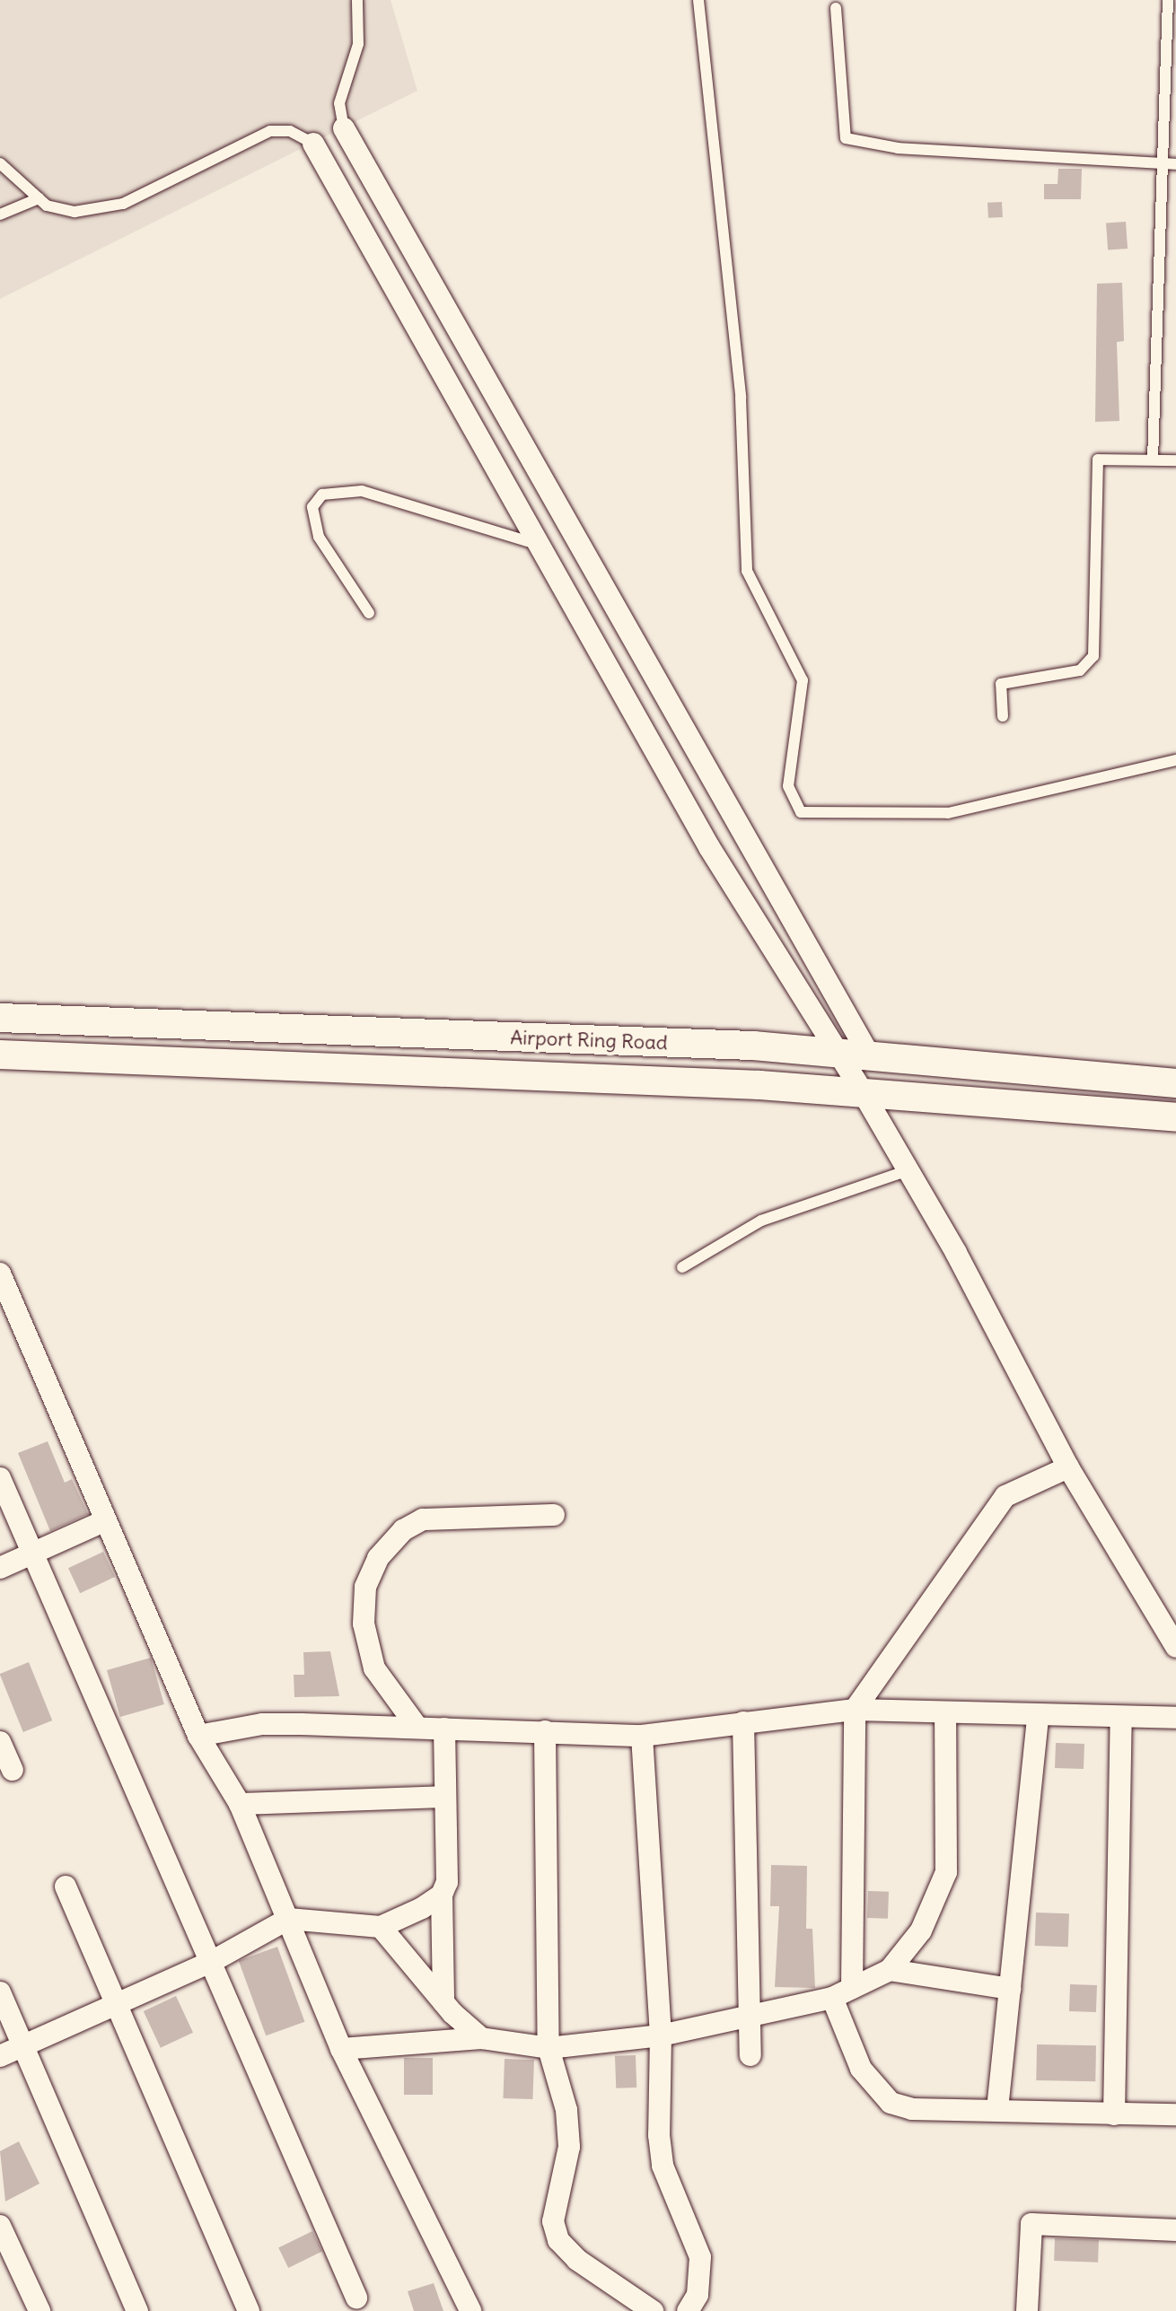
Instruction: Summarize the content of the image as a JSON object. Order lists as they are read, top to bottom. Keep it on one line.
{"streets":{"main road":["Airport Ring Road"]}}
